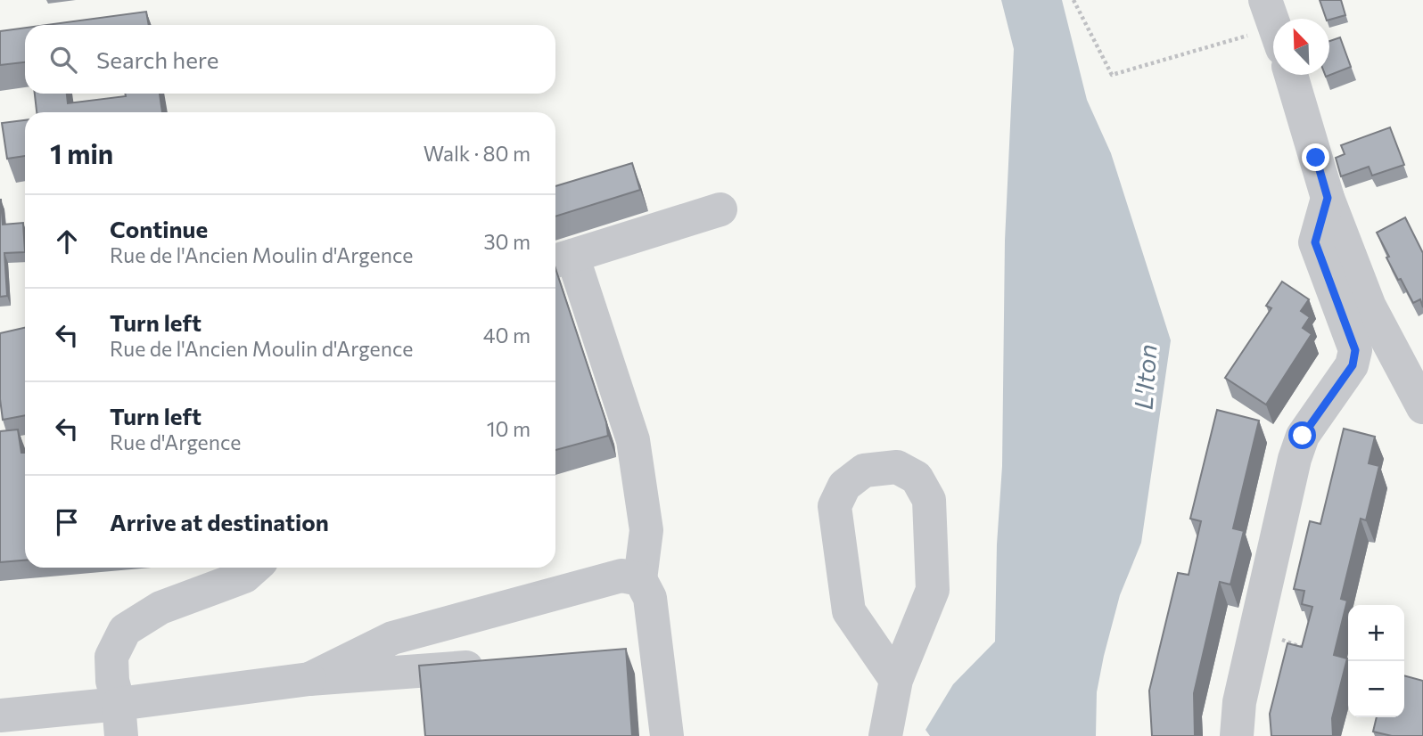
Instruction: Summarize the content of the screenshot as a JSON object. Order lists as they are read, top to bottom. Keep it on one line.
{"water":["L'Iton"],"north":"top left","page":{"search":"Search here","heading":["1 min","Walk · 80 m"],"list":[["Continue","Rue de l'Ancien Moulin d'Argence","30 m"],["Turn left","Rue de l'Ancien Moulin d'Argence","40 m"],["Turn left","Rue d'Argence","10 m"],"Arrive at destination"],"map_buttons":["+","−"]}}
